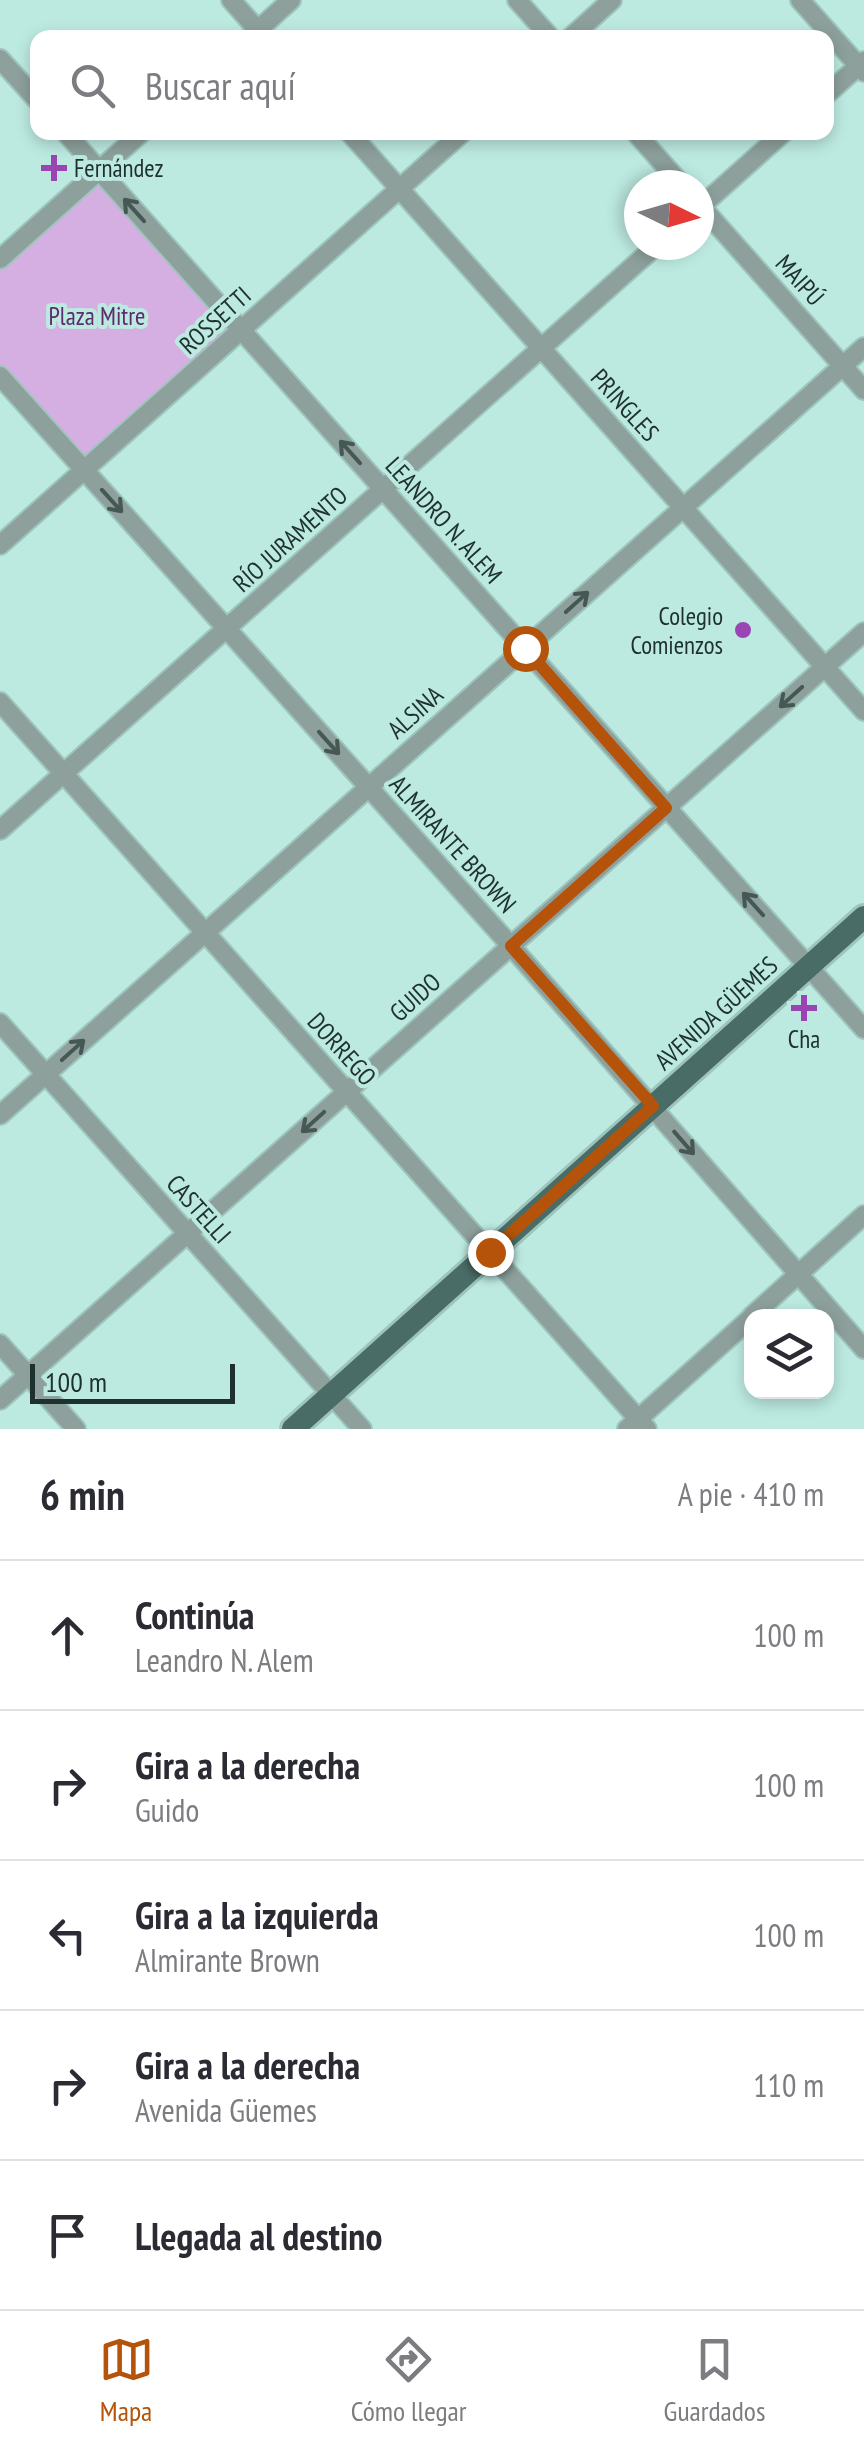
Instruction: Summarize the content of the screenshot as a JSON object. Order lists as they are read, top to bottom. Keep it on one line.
{"streets":{"main road":["AVENIDA GÜEMES"],"street":["MAIPÚ","ROSSETTI","PRINGLES","LEANDRO N. ALEM","RÍO JURAMENTO","ALSINA","ALMIRANTE BROWN","GUIDO","DORREGO","CASTELLI"]},"crossings":[["MAIPÚ","ALSINA"],["ROSSETTI","PRINGLES"],["ROSSETTI","LEANDRO N. ALEM"],["ROSSETTI","ALMIRANTE BROWN"],["PRINGLES","RÍO JURAMENTO"],["PRINGLES","ALSINA"],["PRINGLES","GUIDO"],["LEANDRO N. ALEM","RÍO JURAMENTO"],["LEANDRO N. ALEM","ALSINA"],["LEANDRO N. ALEM","GUIDO"],["LEANDRO N. ALEM","AVENIDA GÜEMES"],["RÍO JURAMENTO","ALMIRANTE BROWN"],["RÍO JURAMENTO","DORREGO"],["ALSINA","ALMIRANTE BROWN"],["ALSINA","DORREGO"],["ALSINA","CASTELLI"],["ALMIRANTE BROWN","GUIDO"],["ALMIRANTE BROWN","AVENIDA GÜEMES"],["GUIDO","DORREGO"],["GUIDO","CASTELLI"],["AVENIDA GÜEMES","DORREGO"],["AVENIDA GÜEMES","CASTELLI"]],"one_way":["LEANDRO N. ALEM","ALSINA","ALMIRANTE BROWN","GUIDO"],"parks":["Plaza Mitre"],"places":{"health":["Fernández","Cha"],"other":["Colegio Comienzos"]},"scale_bar":"100 m","north":"right","page":{"search":"Buscar aquí","scale":"100 m","heading":["6 min","A pie · 410 m"],"list":[["Continúa","Leandro N. Alem","100 m"],["Gira a la derecha","Guido","100 m"],["Gira a la izquierda","Almirante Brown","100 m"],["Gira a la derecha","Avenida Güemes","110 m"],"Llegada al destino"],"nav":["Mapa","Cómo llegar","Guardados"]}}
